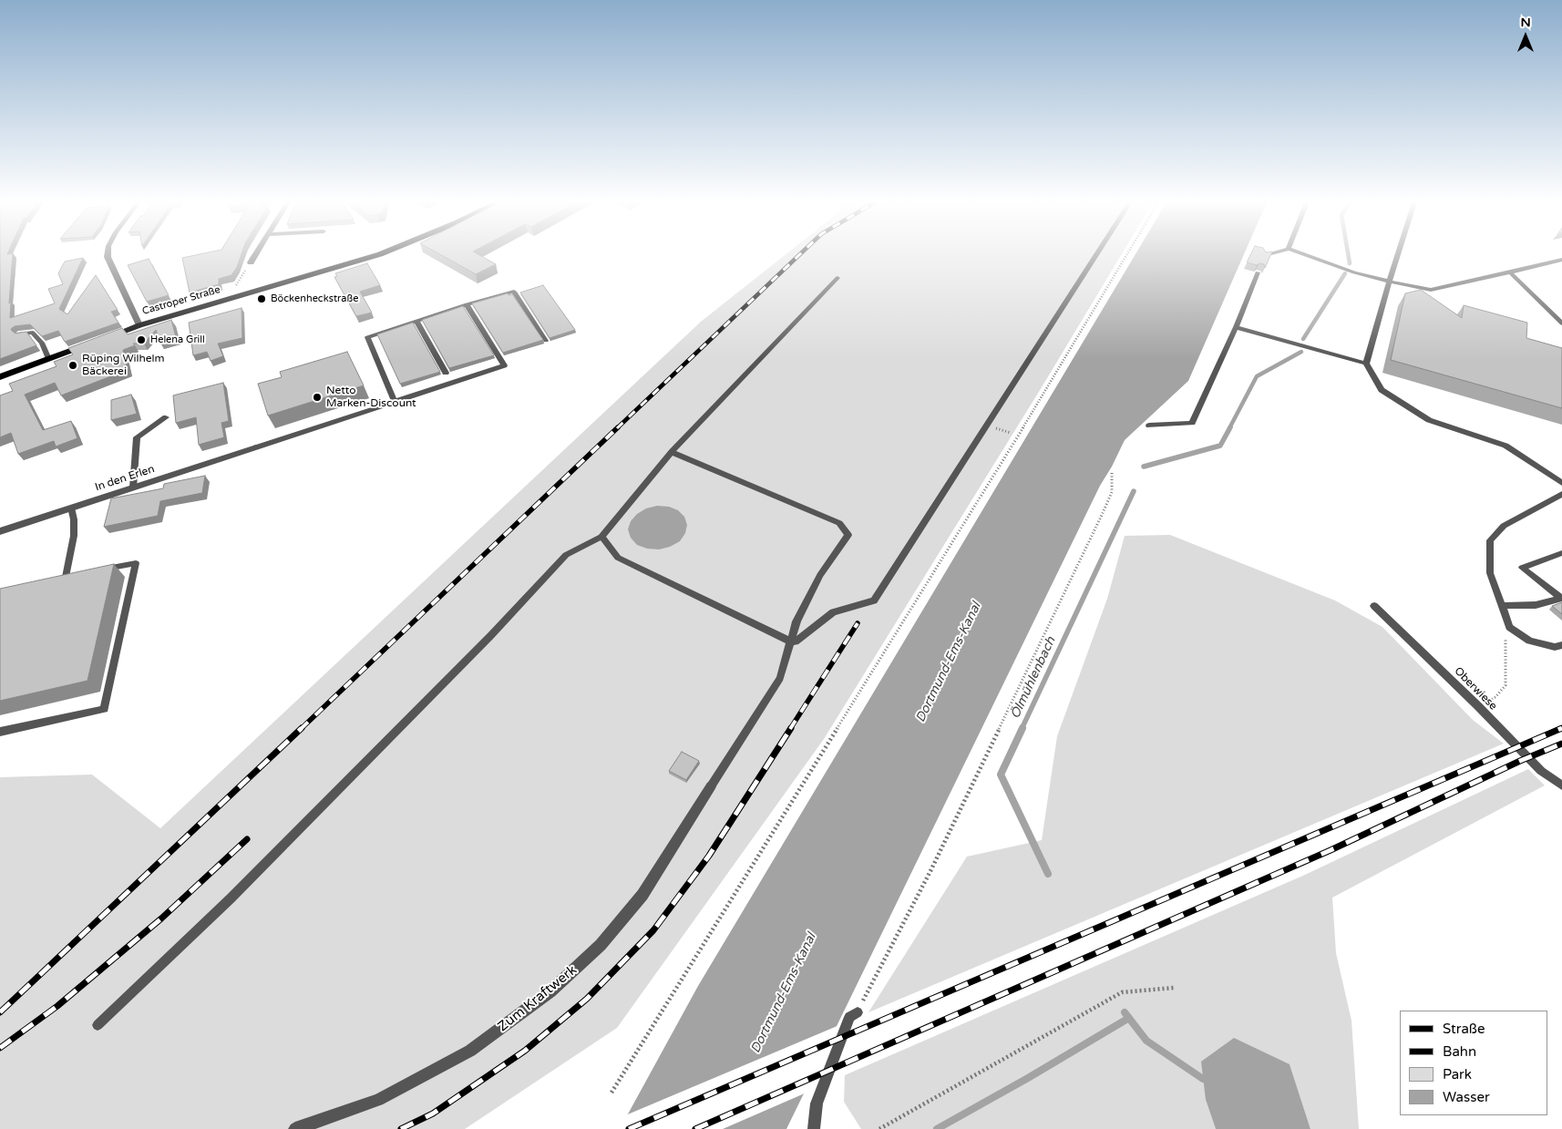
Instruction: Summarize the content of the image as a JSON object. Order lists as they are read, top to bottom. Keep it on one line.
{"streets":{"main road":["Castroper Straße"],"street":["In den Erlen","Zum Kraftwerk"],"lane":["Oberwiese"]},"water":["Dortmund-Ems-Kanal","Ölmühlenbach"],"places":["Böckenheckstraße","Helena Grill","Rüping Wilhelm Bäckerei","Netto Marken-Discount"],"legend":["Straße","Bahn","Park","Wasser"],"north":"top"}
